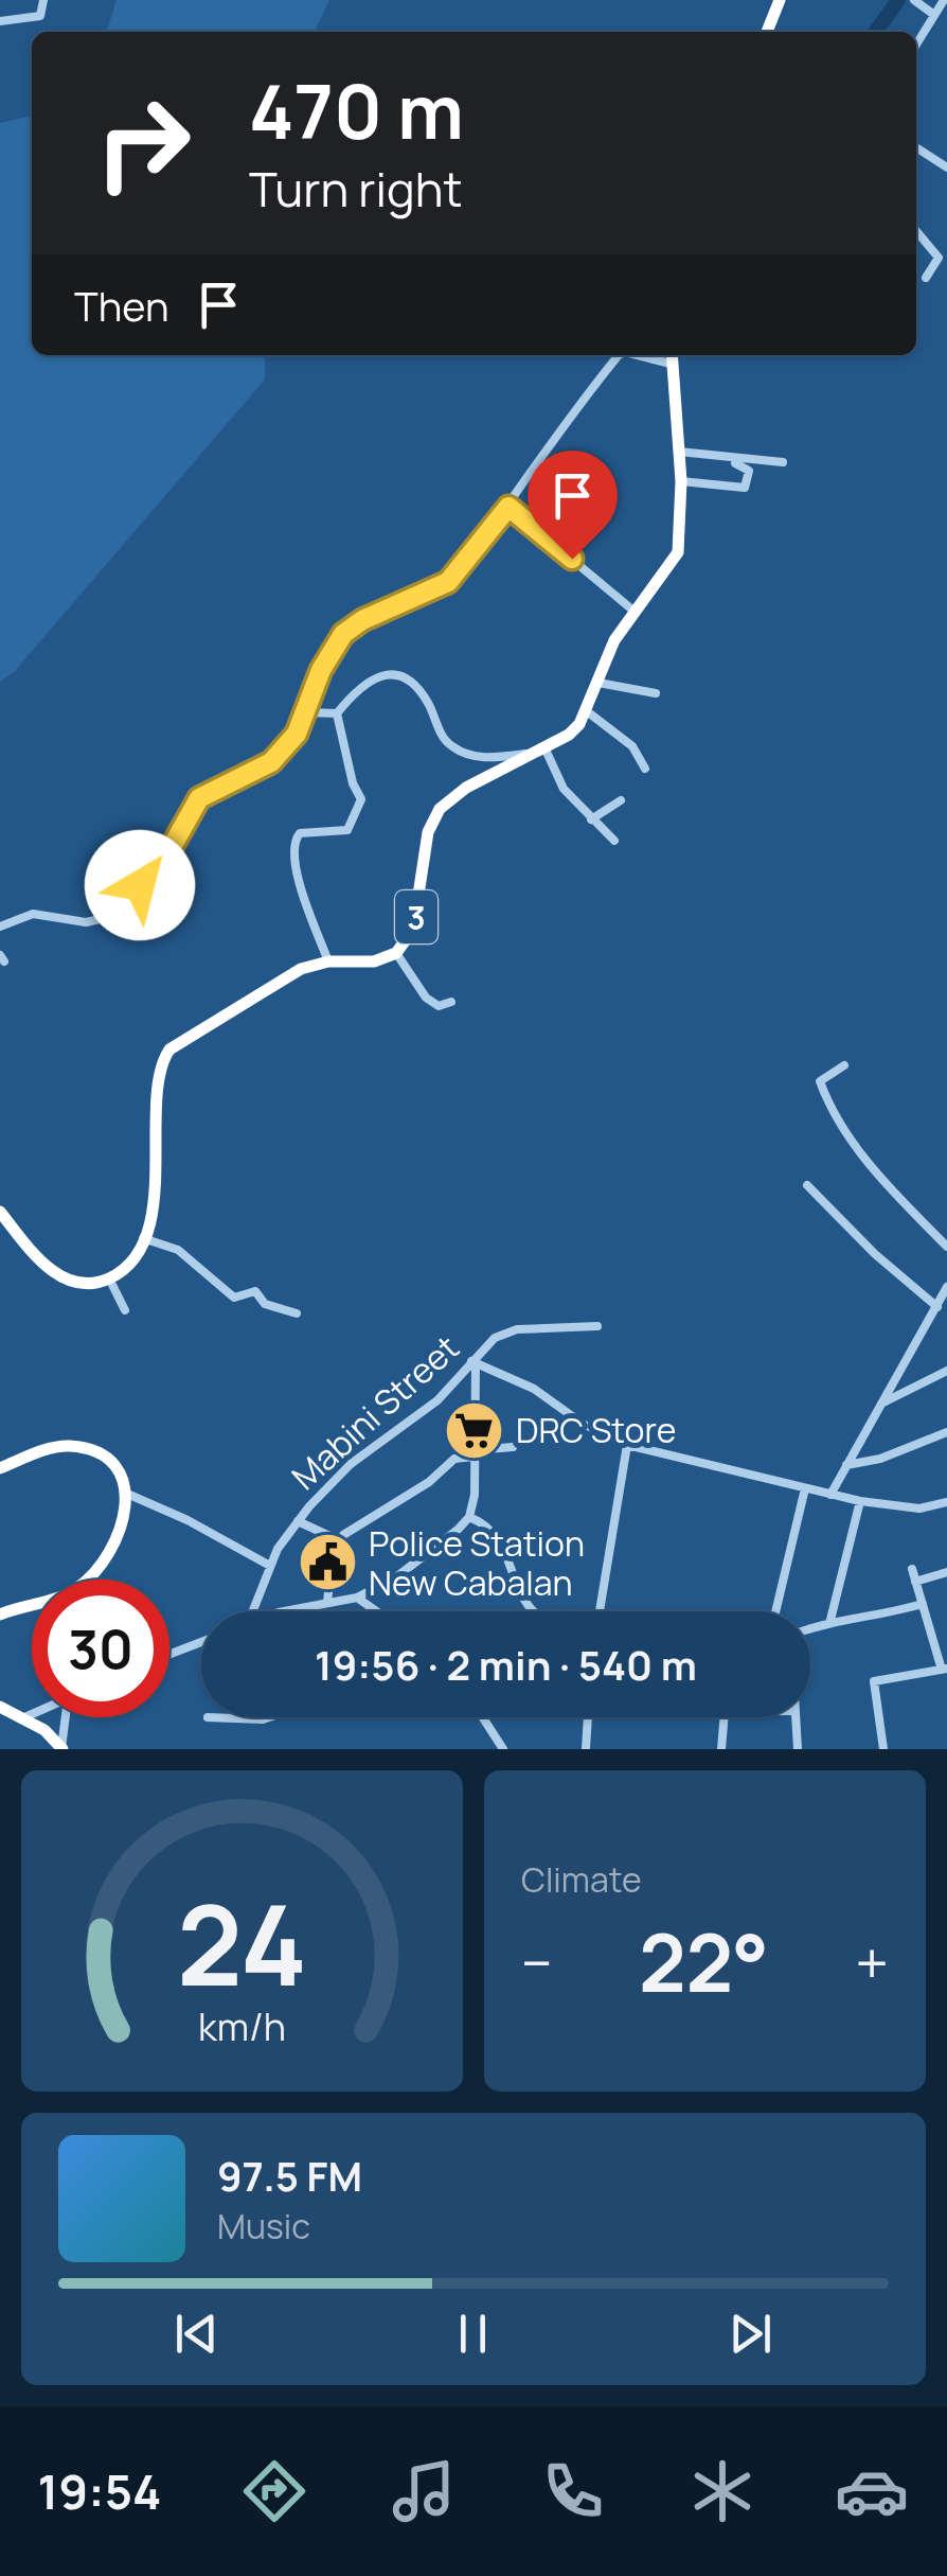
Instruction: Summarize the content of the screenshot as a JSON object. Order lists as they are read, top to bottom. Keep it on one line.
{"streets":{"highway":["3"],"street":["Mabini Street"]},"places":{"supermarket":["DRC Store"],"public building":["Police Station New Cabalan"]},"page":{"turn":["470 m","Turn right"],"then":"Then","limit":"30","trip":"19:56 · 2 min · 540 m","tile":"Climate","heat":["−","22°","+"],"song":["97.5 FM","Music"],"tabs":"19:54","gauge":["24","km/h"]}}
